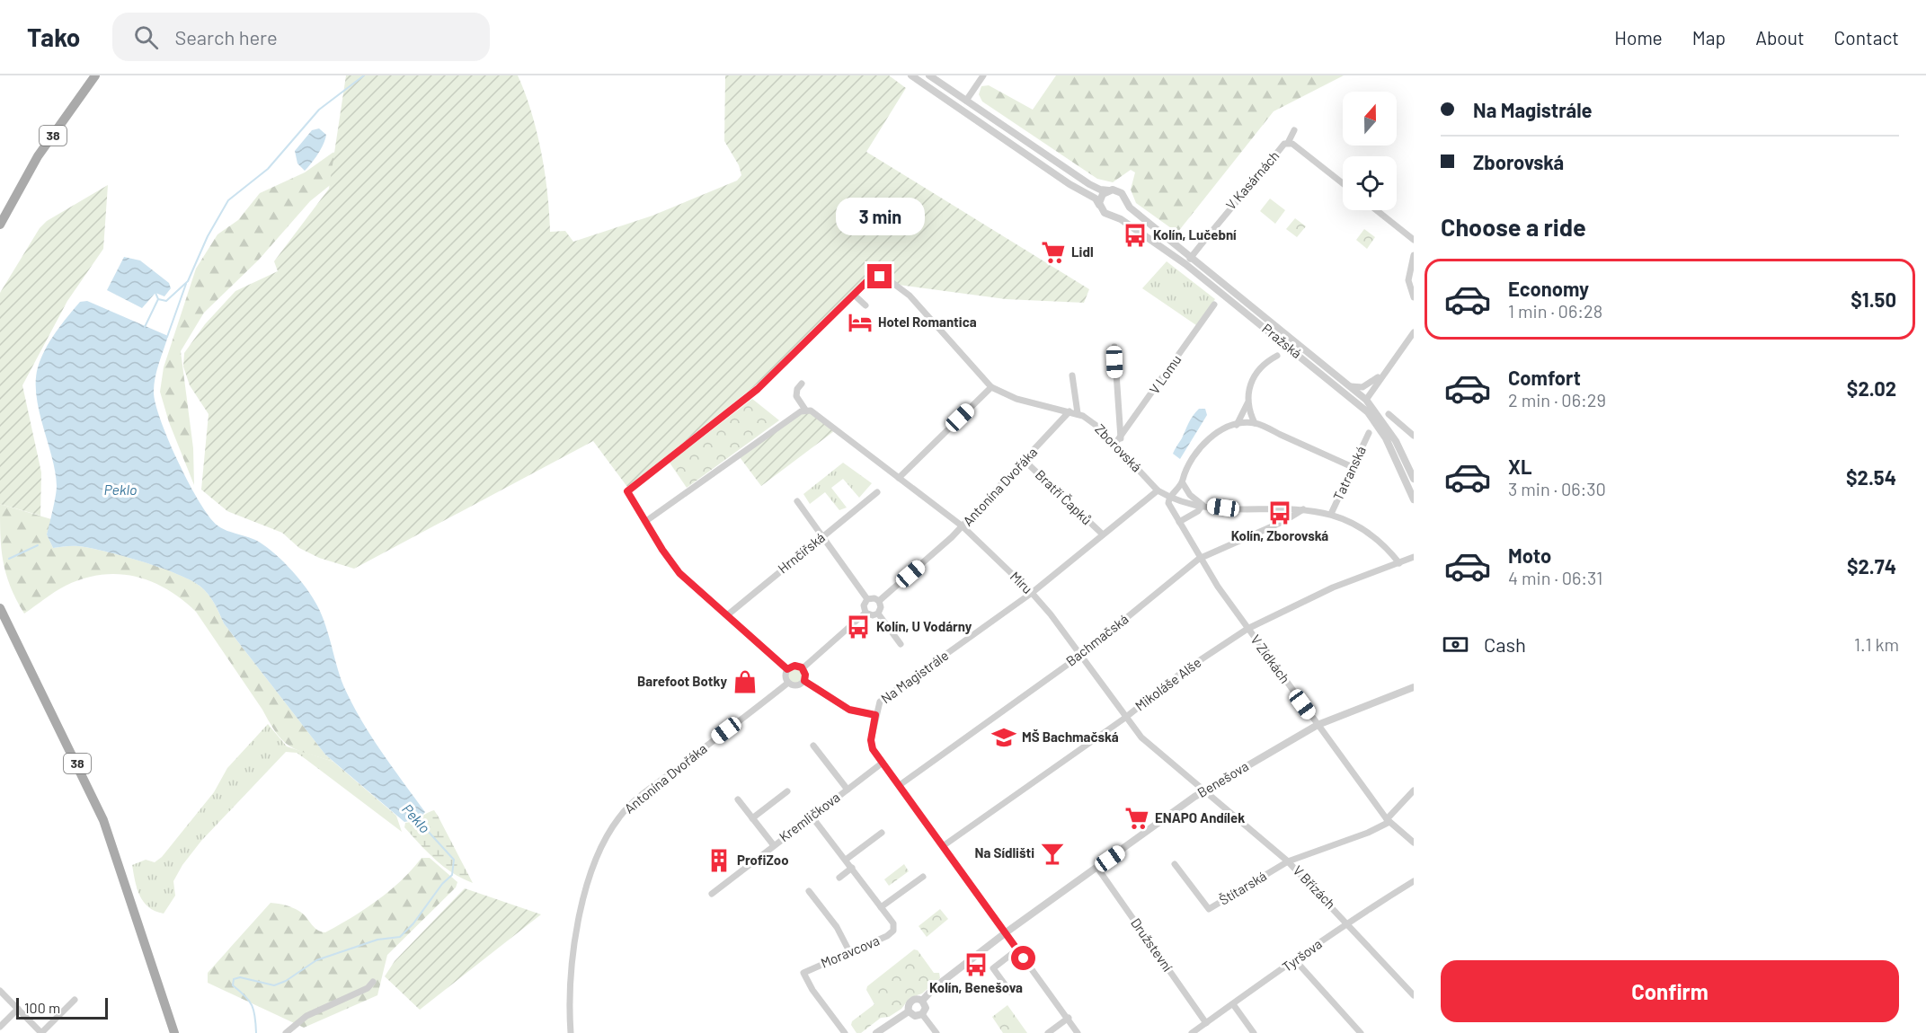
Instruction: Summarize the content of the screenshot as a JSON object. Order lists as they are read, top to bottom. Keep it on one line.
{"streets":{"main road":["38"],"street":["V Kasárnách","Pražská","V Lomu","Zborovská","Tatranská","Antonína Dvořáka","Bratří Čapků","Hrnčířská","Míru","Bachmačská","V Zídkách","Na Magistrále","Mikoláše Alše","Benešova","Kremličkova","V Břízách","Štítarská","Družstevní","Moravcova","Tyršova"]},"crossings":[["V Kasárnách","Pražská"],["V Lomu","Zborovská"],["Zborovská","Tatranská"],["Zborovská","Antonína Dvořáka"],["Zborovská","Bachmačská"],["Zborovská","V Zídkách"],["Zborovská","Na Magistrále"],["Zborovská","Mikoláše Alše"],["Antonína Dvořáka","Bratří Čapků"],["Antonína Dvořáka","Míru"],["Bratří Čapků","Na Magistrále"],["Míru","Bachmačská"],["Míru","Na Magistrále"],["Míru","Mikoláše Alše"],["Míru","Benešova"],["Míru","V Břízách"],["Bachmačská","V Zídkách"],["Bachmačská","Na Magistrále"],["V Zídkách","Mikoláše Alše"],["V Zídkách","Benešova"],["V Zídkách","Štítarská"],["Na Magistrále","Mikoláše Alše"],["Na Magistrále","Benešova"],["Na Magistrále","Kremličkova"],["Benešova","V Břízách"],["Benešova","Družstevní"],["Kremličkova","Moravcova"],["V Břízách","Štítarská"],["V Břízách","Tyršova"],["Družstevní","Tyršova"]],"water":["Peklo"],"places":{"bus stop":["Kolín, Lučební","Kolín, Zborovská","Kolín, U Vodárny","Kolín, Benešova"],"supermarket":["Lidl","ENAPO Andílek"],"hotel":["Hotel Romantica"],"shop":["Barefoot Botky"],"school or university":["MŠ Bachmačská"],"bar":["Na Sídlišti"],"building":["ProfiZoo"]},"scale_bar":"100 m","north":"top","page":{"header":"Tako","search":"Search here","nav":["Home","Map","About","Contact"],"banner":["Na Magistrále","Zborovská"],"heading":"Choose a ride","bubble":"3 min","list":[{"name":"Economy","note":"1 min · 06:28","value":"$1.50"},{"name":"Comfort","note":"2 min · 06:29","value":"$2.02"},{"name":"XL","note":"3 min · 06:30","value":"$2.54"},{"name":"Moto","note":"4 min · 06:31","value":"$2.74"}],"pay":["Cash","1.1 km"],"buttons":"Confirm","scale":"100 m"}}
